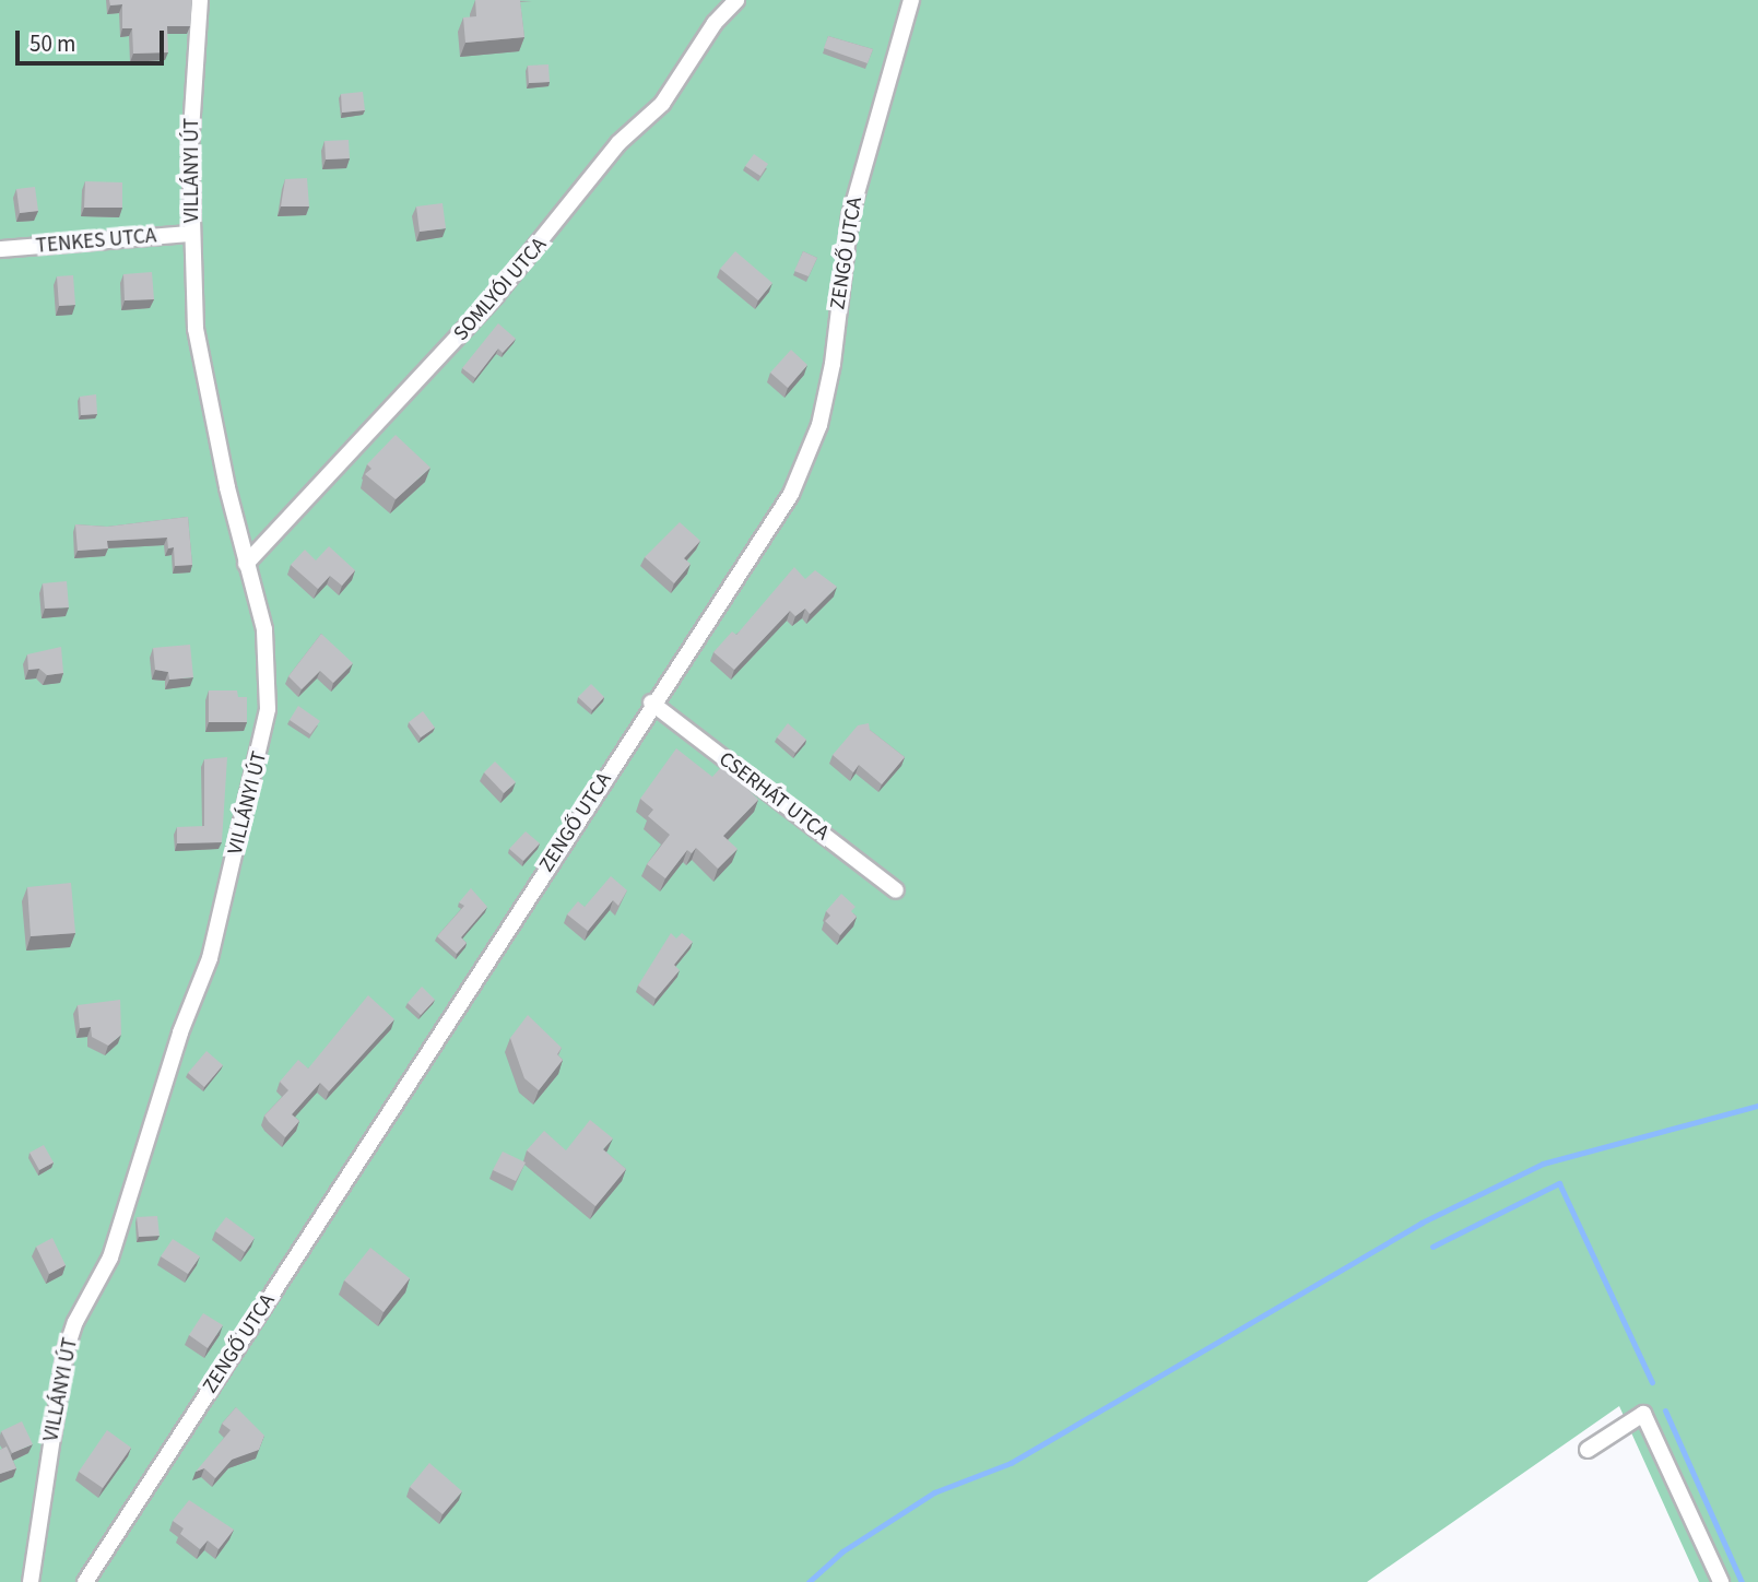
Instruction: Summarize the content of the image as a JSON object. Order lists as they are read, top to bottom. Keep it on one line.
{"streets":{"street":["VILLÁNYI ÚT","TENKES UTCA","ZENGŐ UTCA","SOMLYÓI UTCA","CSERHÁT UTCA"]},"crossings":[["VILLÁNYI ÚT","TENKES UTCA"],["VILLÁNYI ÚT","SOMLYÓI UTCA"],["ZENGŐ UTCA","CSERHÁT UTCA"]],"scale_bar":"50 m"}
